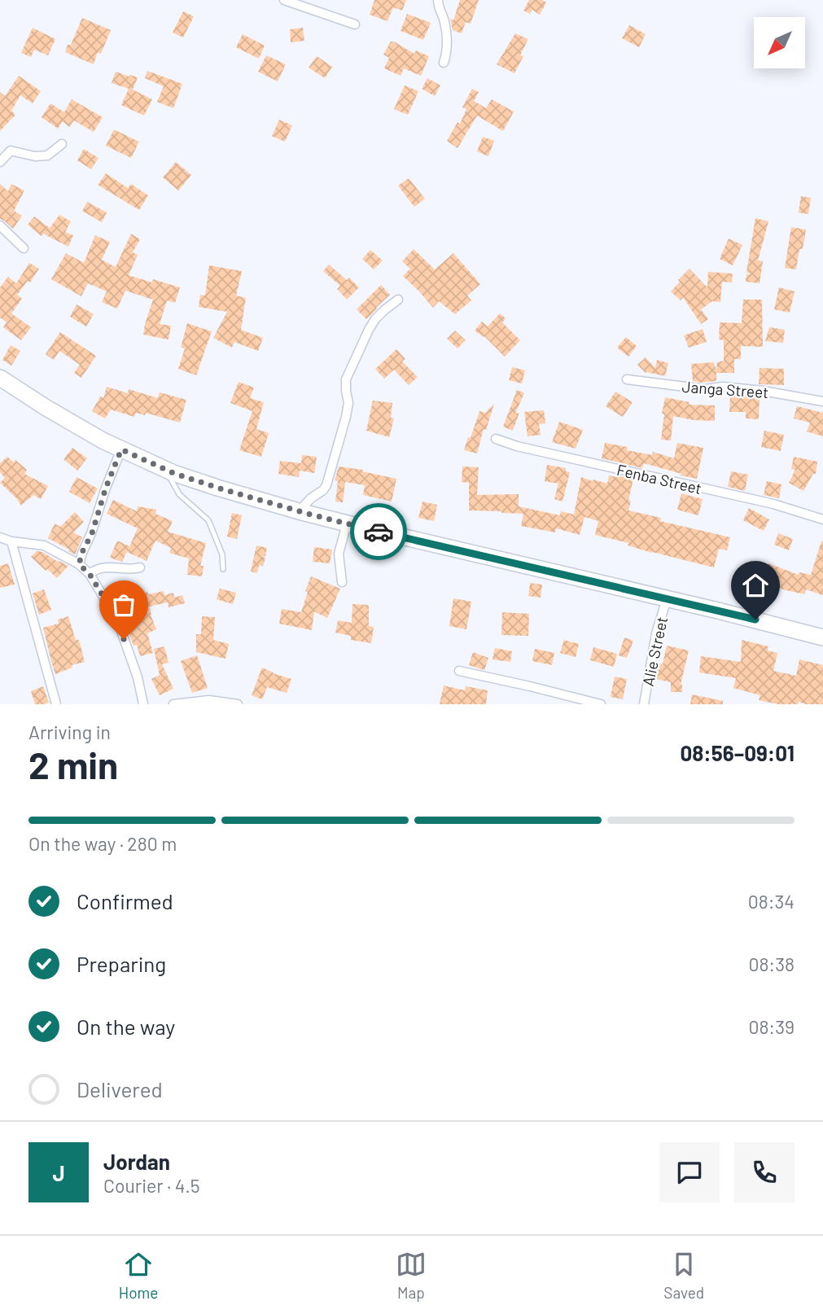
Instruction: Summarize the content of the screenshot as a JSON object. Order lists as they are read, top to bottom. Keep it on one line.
{"streets":{"street":["Janga Street","Fenba Street","Alie Street"]},"north":"bottom left","page":{"heading":["2 min","Arriving in","08:56–09:01"],"panel":["Jordan","Courier · 4.5"],"bar":"On the way · 280 m","list":[["Confirmed","08:34"],["Preparing","08:38"],["On the way","08:39"],"Delivered"],"round":"J","tabs":["Home","Map","Saved"]}}
